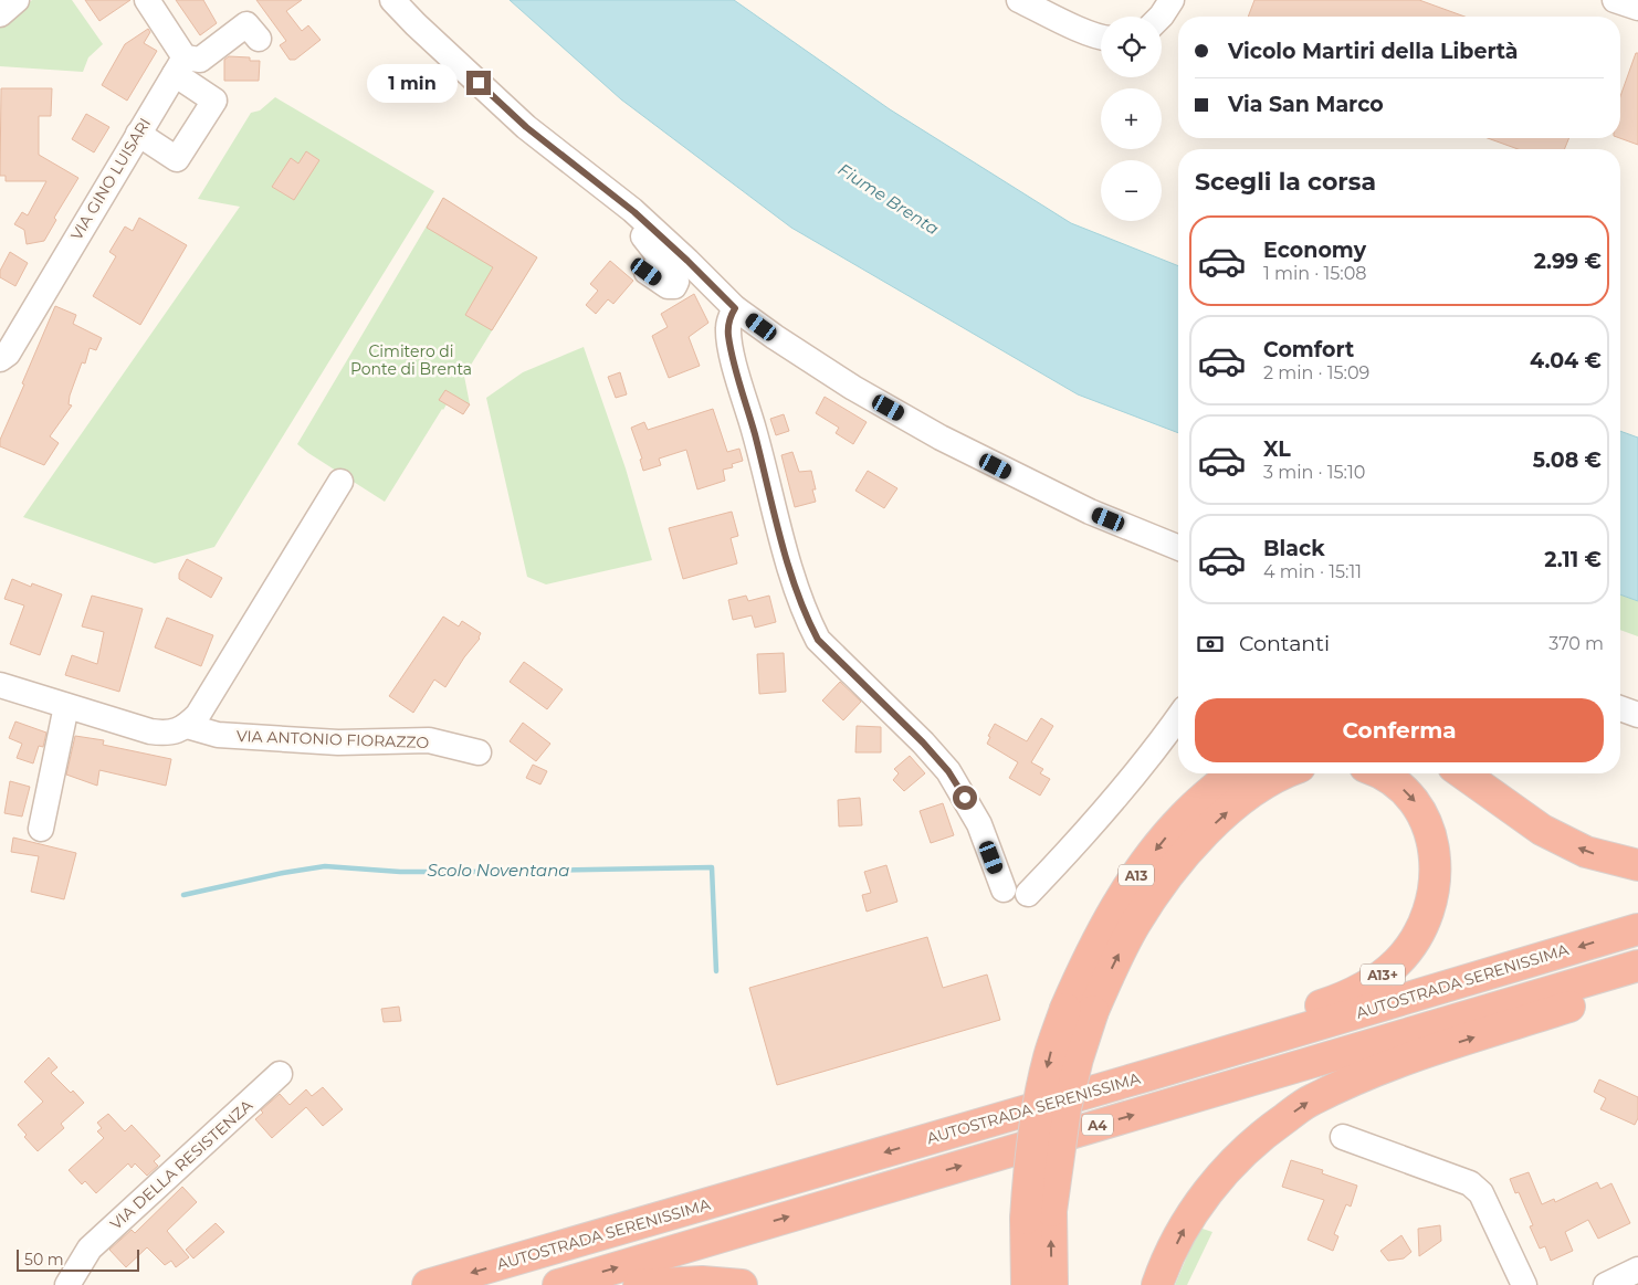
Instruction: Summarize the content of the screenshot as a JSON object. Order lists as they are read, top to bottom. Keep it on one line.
{"streets":{"highway":["A13","A13+","AUTOSTRADA SERENISSIMA","A4"],"street":["VIA GINO LUISARI","VIA ANTONIO FIORAZZO","VIA DELLA RESISTENZA"]},"crossings":[["A13+","AUTOSTRADA SERENISSIMA"]],"water":["Fiume Brenta","Scolo Noventana"],"parks":["Cimitero di Ponte di Brenta"],"scale_bar":"50 m","page":{"map_buttons":["+","−"],"banner":["Vicolo Martiri della Libertà","Via San Marco"],"bubble":"1 min","heading":"Scegli la corsa","list":[{"name":"Economy","note":"1 min · 15:08","value":"2.99 €"},{"name":"Comfort","note":"2 min · 15:09","value":"4.04 €"},{"name":"XL","note":"3 min · 15:10","value":"5.08 €"},{"name":"Black","note":"4 min · 15:11","value":"2.11 €"}],"pay":["Contanti","370 m"],"buttons":"Conferma","scale":"50 m"}}
